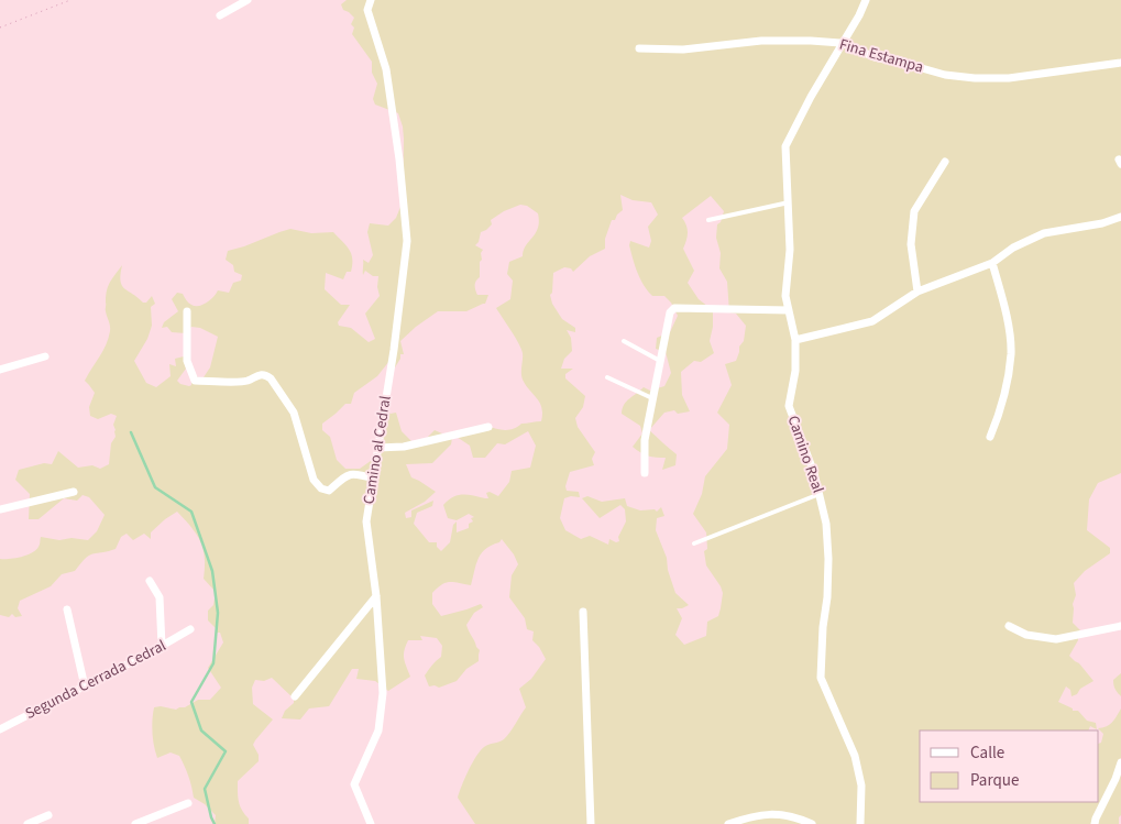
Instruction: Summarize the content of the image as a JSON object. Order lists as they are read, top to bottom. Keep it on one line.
{"streets":{"street":["Fina Estampa","Camino al Cedral","Camino Real","Segunda Cerrada Cedral"]},"crossings":[["Fina Estampa","Camino Real"]],"legend":["Calle","Parque"]}
